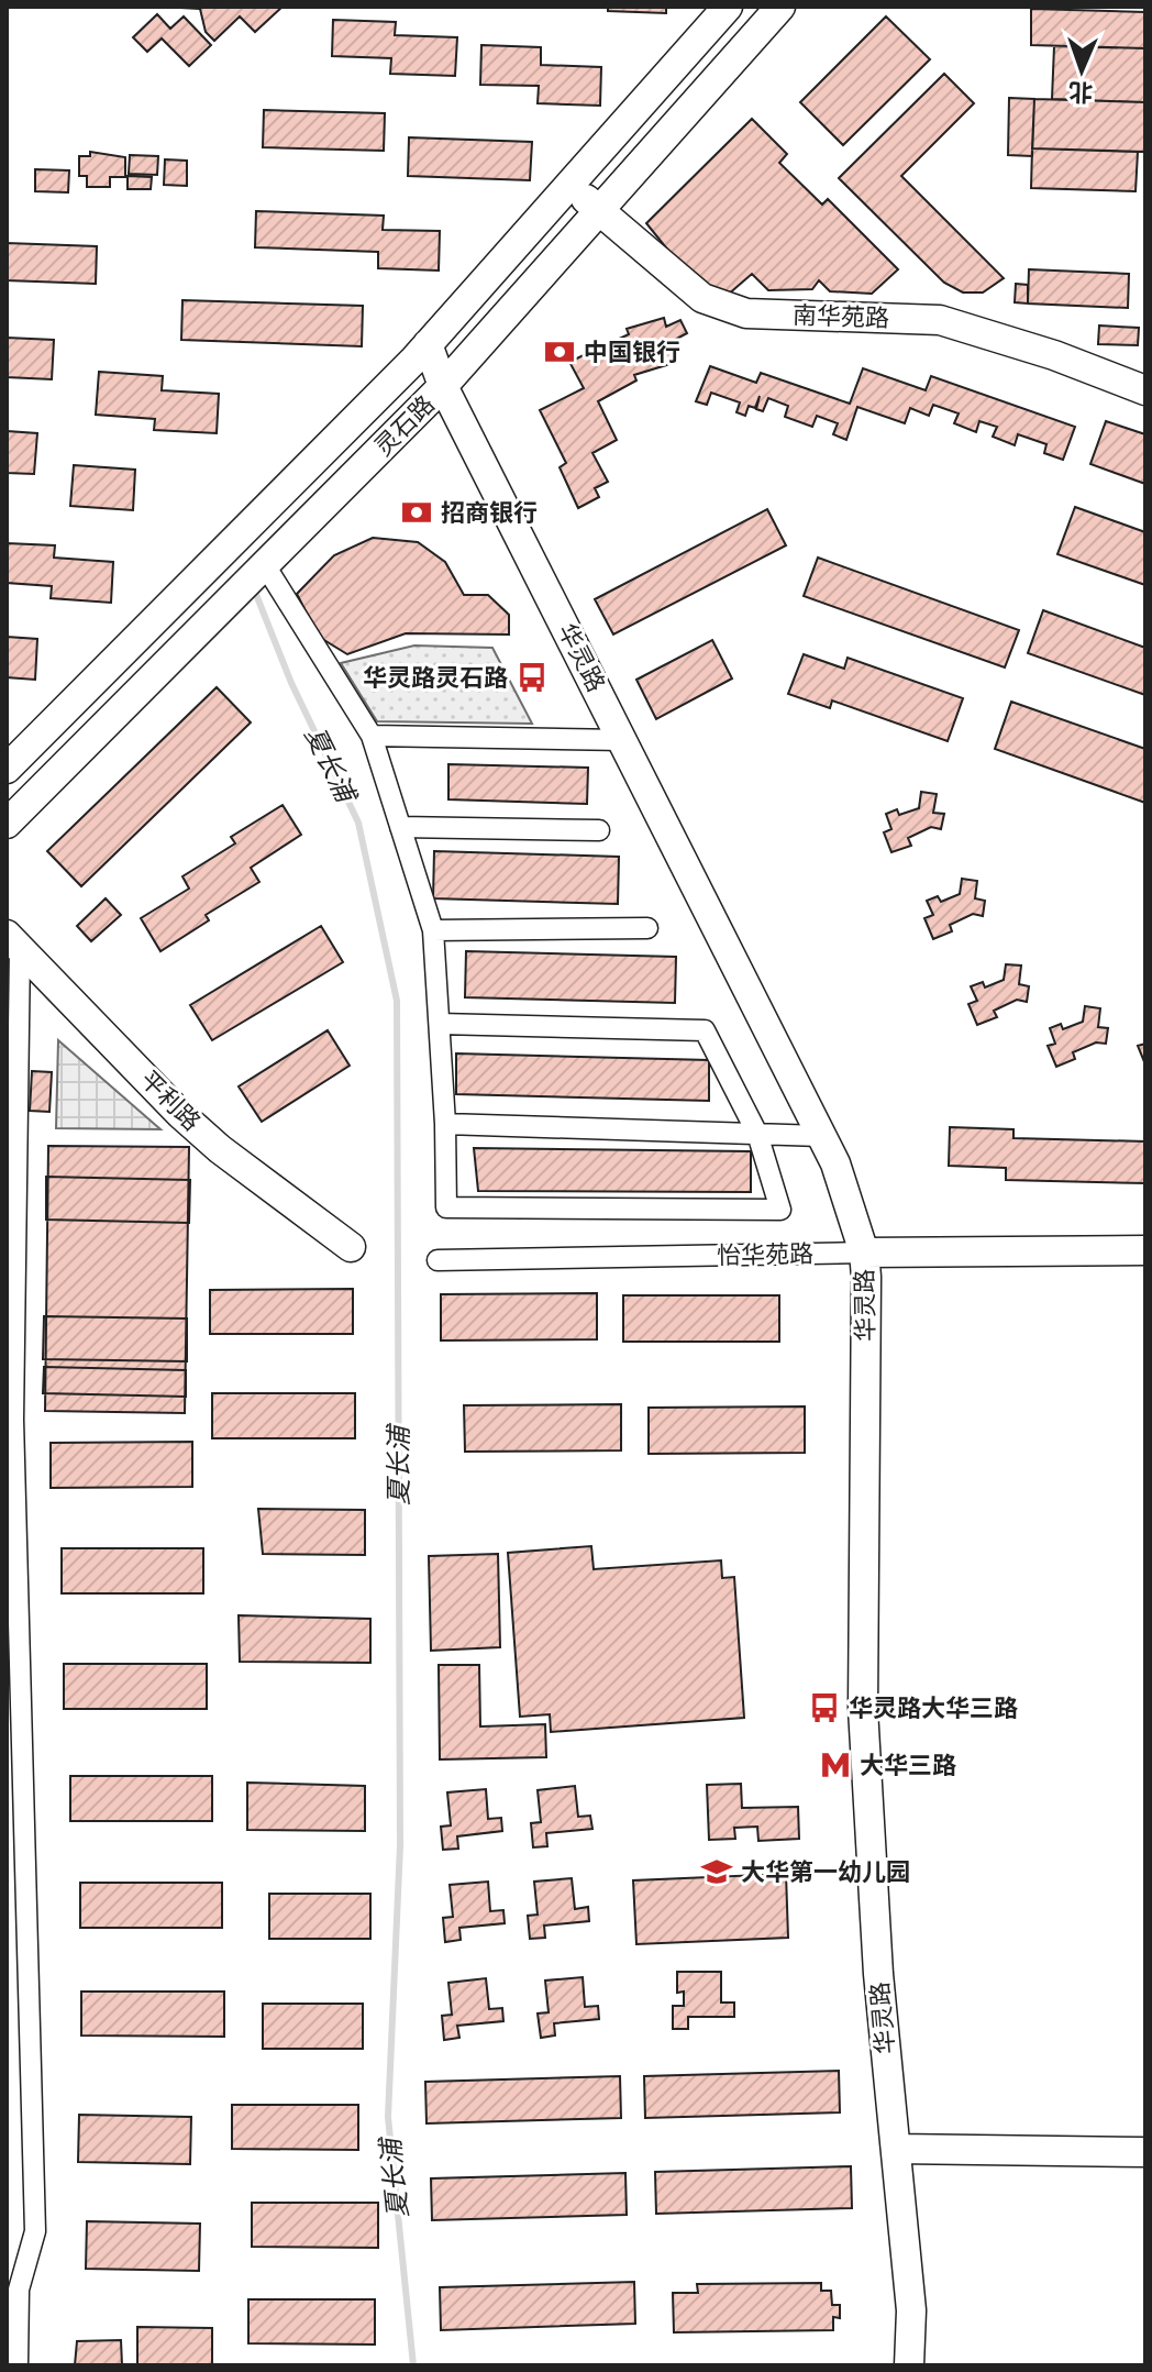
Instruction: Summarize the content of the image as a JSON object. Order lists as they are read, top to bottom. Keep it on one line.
{"streets":{"main road":["南华苑路","灵石路","华灵路","平利路","怡华苑路"]},"crossings":[["南华苑路","灵石路"],["灵石路","华灵路"],["华灵路","怡华苑路"]],"water":["夏长浦"],"places":{"bank":["中国银行","招商银行"],"bus stop":["华灵路灵石路","华灵路大华三路"],"metro station":["大华三路"],"school or university":["大华第一幼儿园"]},"north":"bottom"}
